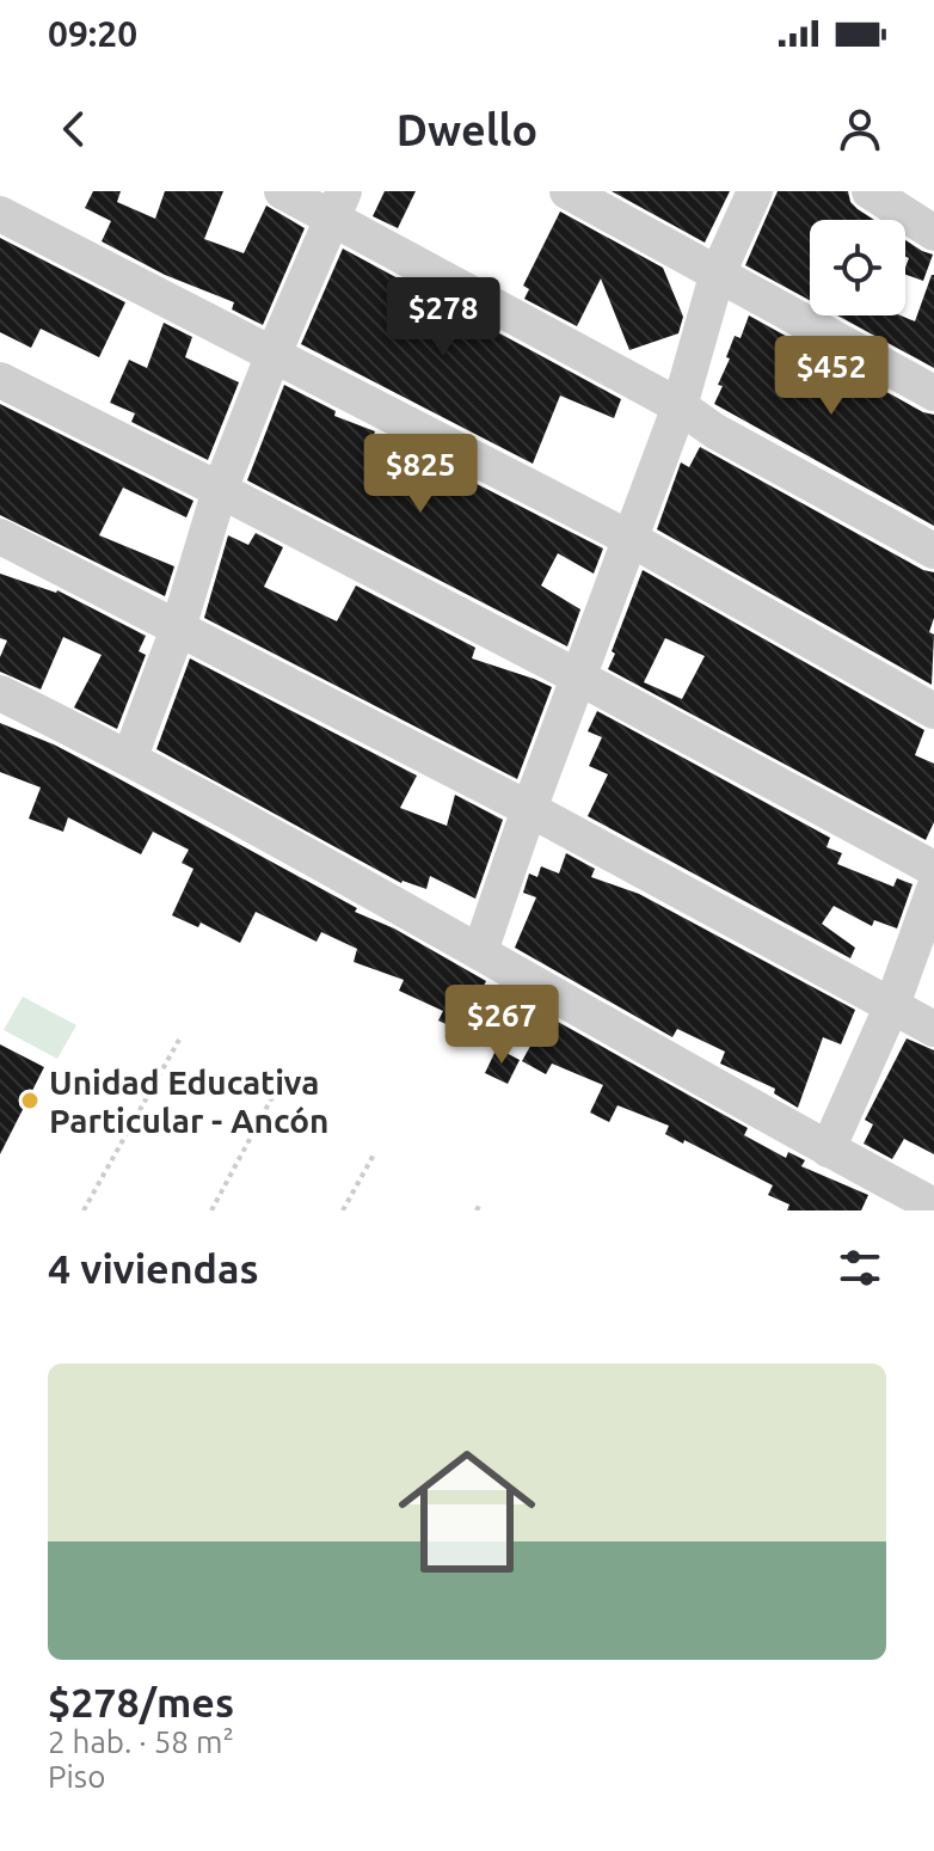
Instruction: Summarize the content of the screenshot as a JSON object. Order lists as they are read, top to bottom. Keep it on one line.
{"places":["Unidad Educativa Particular - Ancón"],"page":{"status":"09:20","header":"Dwello","price":["$278","$452","$825","$267"],"heading":"4 viviendas","list":[{"name":"$278/mes","note":"2 hab. · 58 m² · Piso"}]}}
